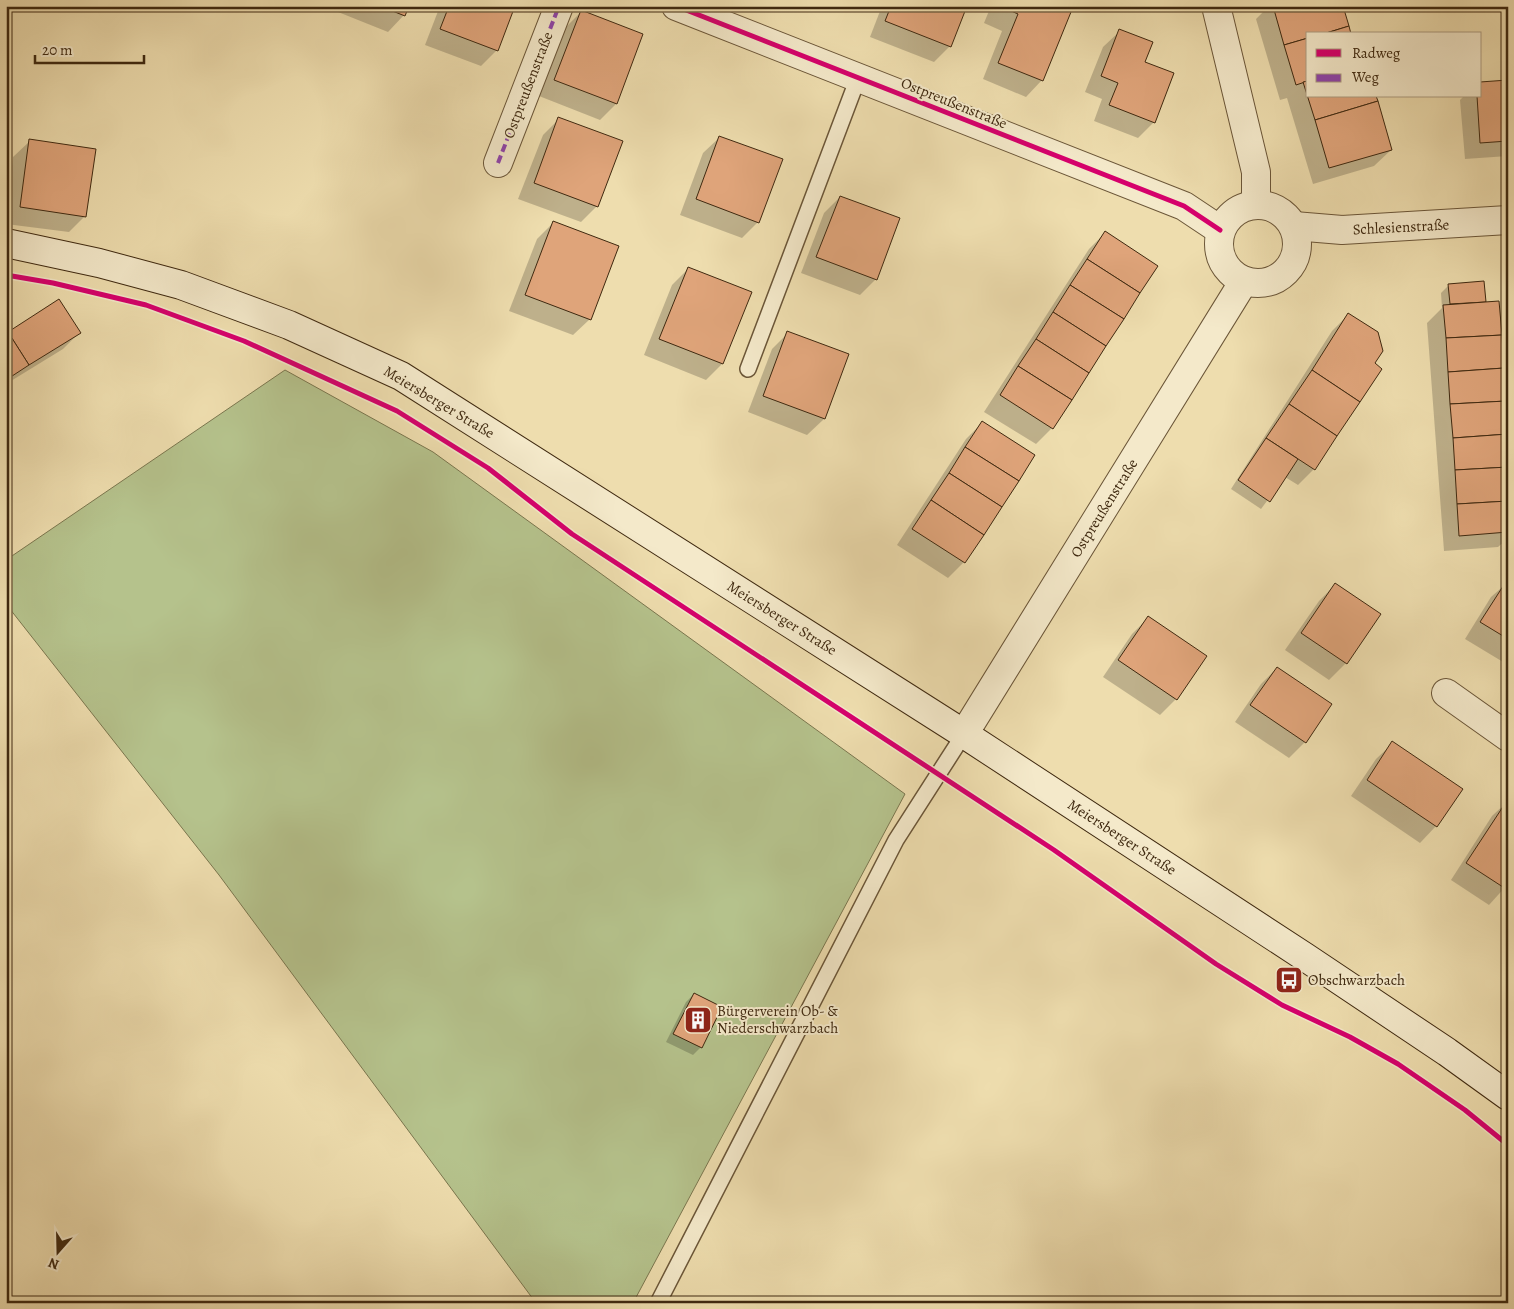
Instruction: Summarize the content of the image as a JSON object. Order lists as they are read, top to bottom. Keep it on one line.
{"streets":{"street":["Ostpreußenstraße","Schlesienstraße","Meiersberger Straße"]},"crossings":[["Ostpreußenstraße","Schlesienstraße"],["Ostpreußenstraße","Meiersberger Straße"]],"places":{"bus stop":["Obschwarzbach"],"building":["Bürgerverein Ob- & Niederschwarzbach"]},"legend":["Radweg","Weg"],"scale_bar":"20 m","north":"bottom"}
